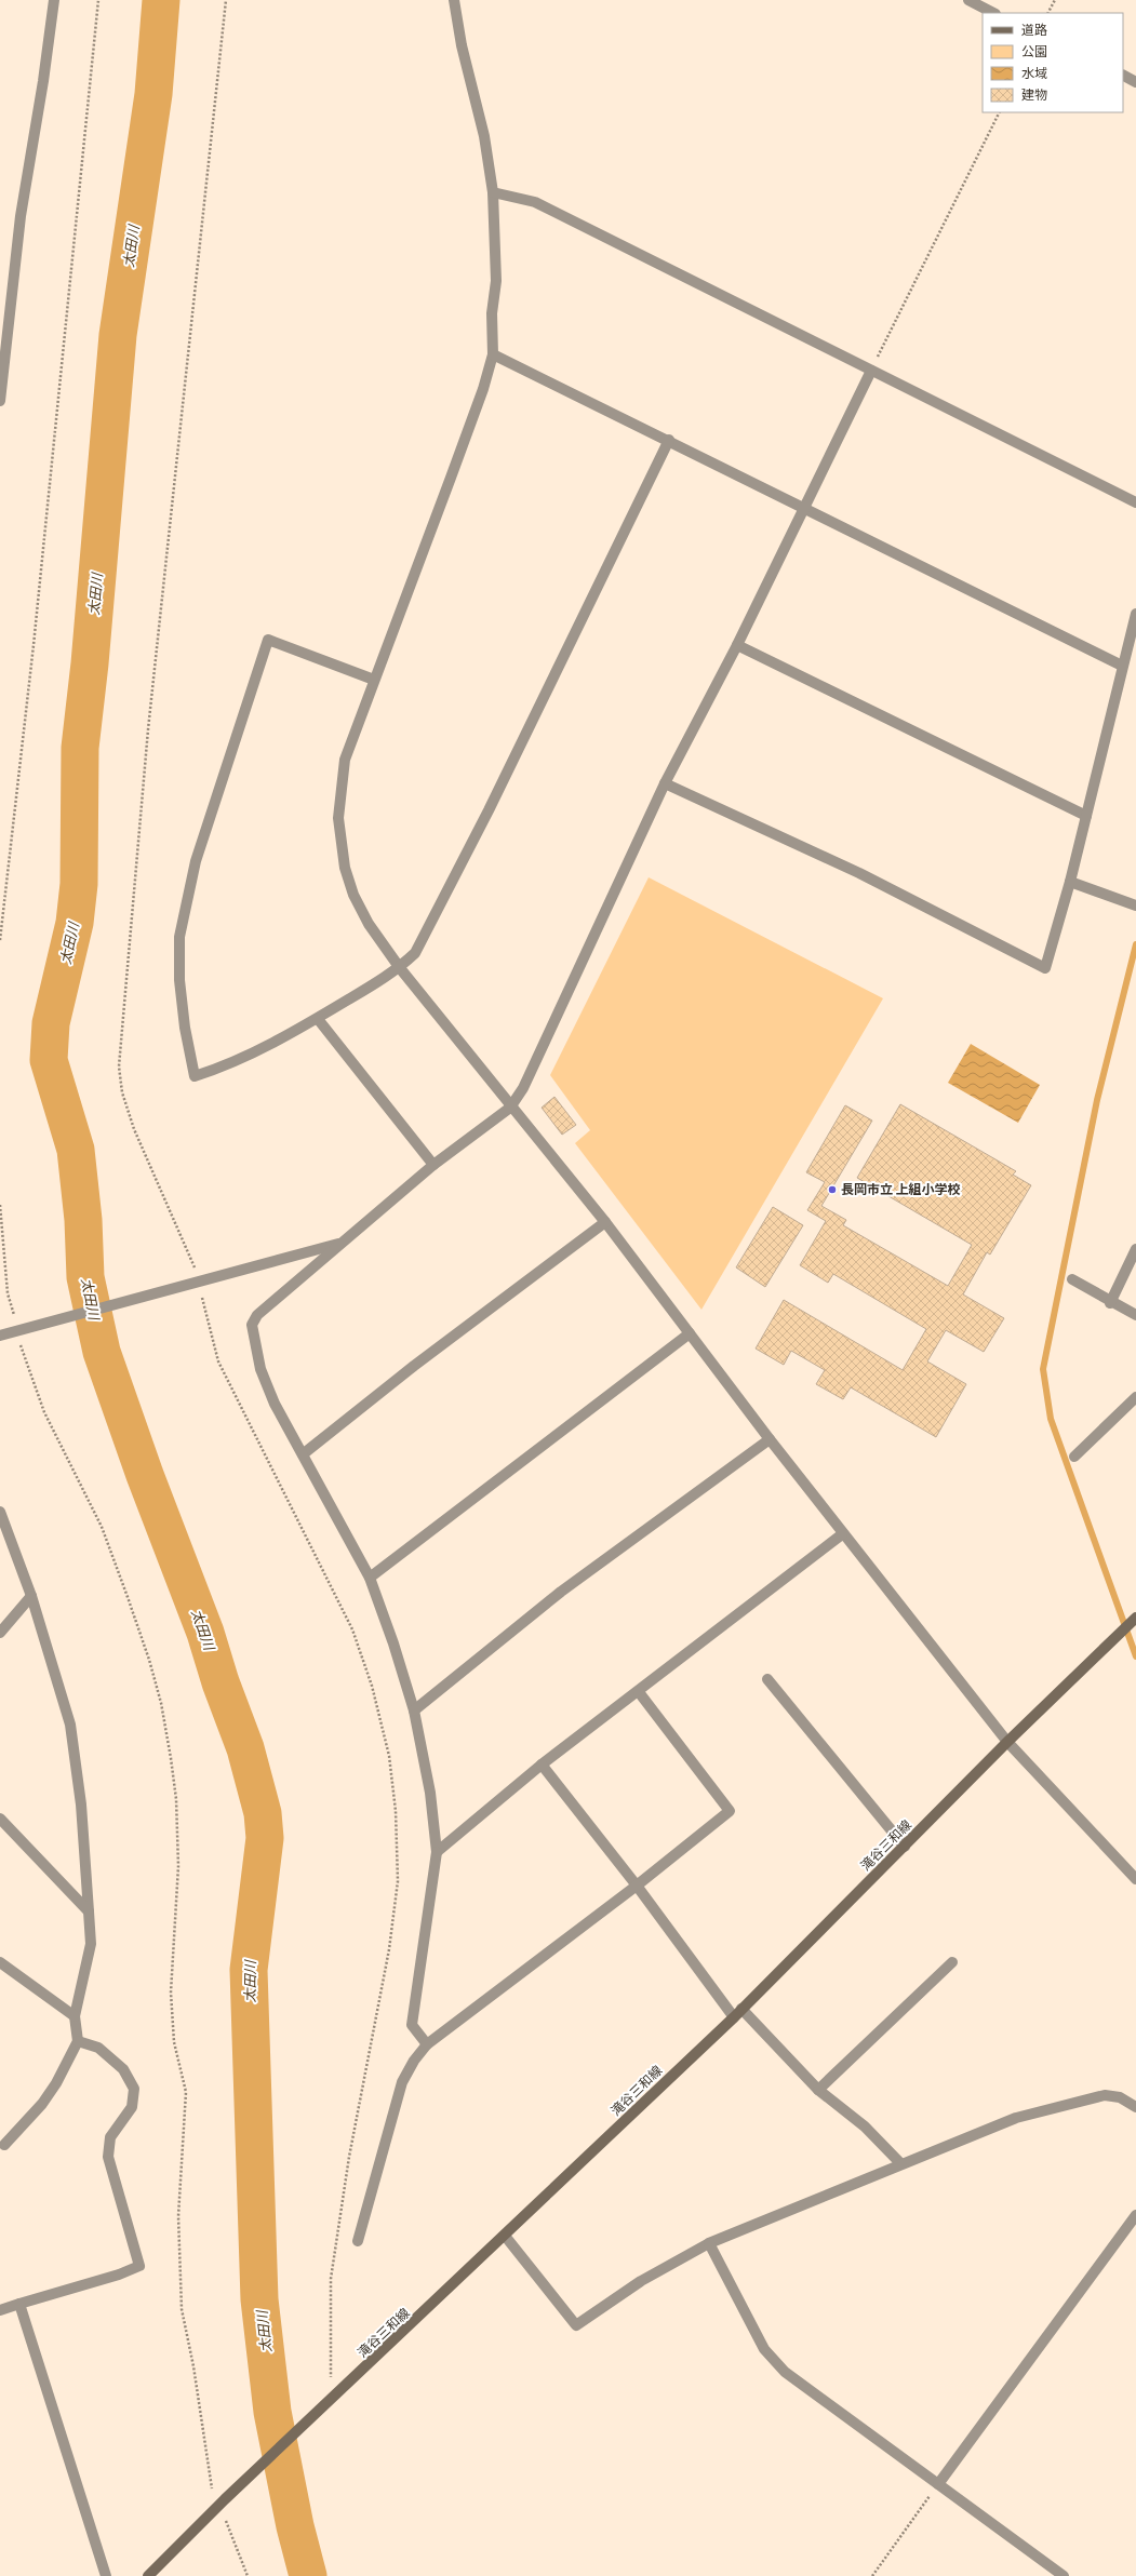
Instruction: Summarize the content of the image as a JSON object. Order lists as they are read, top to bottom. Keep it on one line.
{"streets":{"main road":["滝谷三和線"]},"water":["太田川"],"places":["長岡市立 上組小学校"],"legend":["道路","公園","水域","建物"]}
